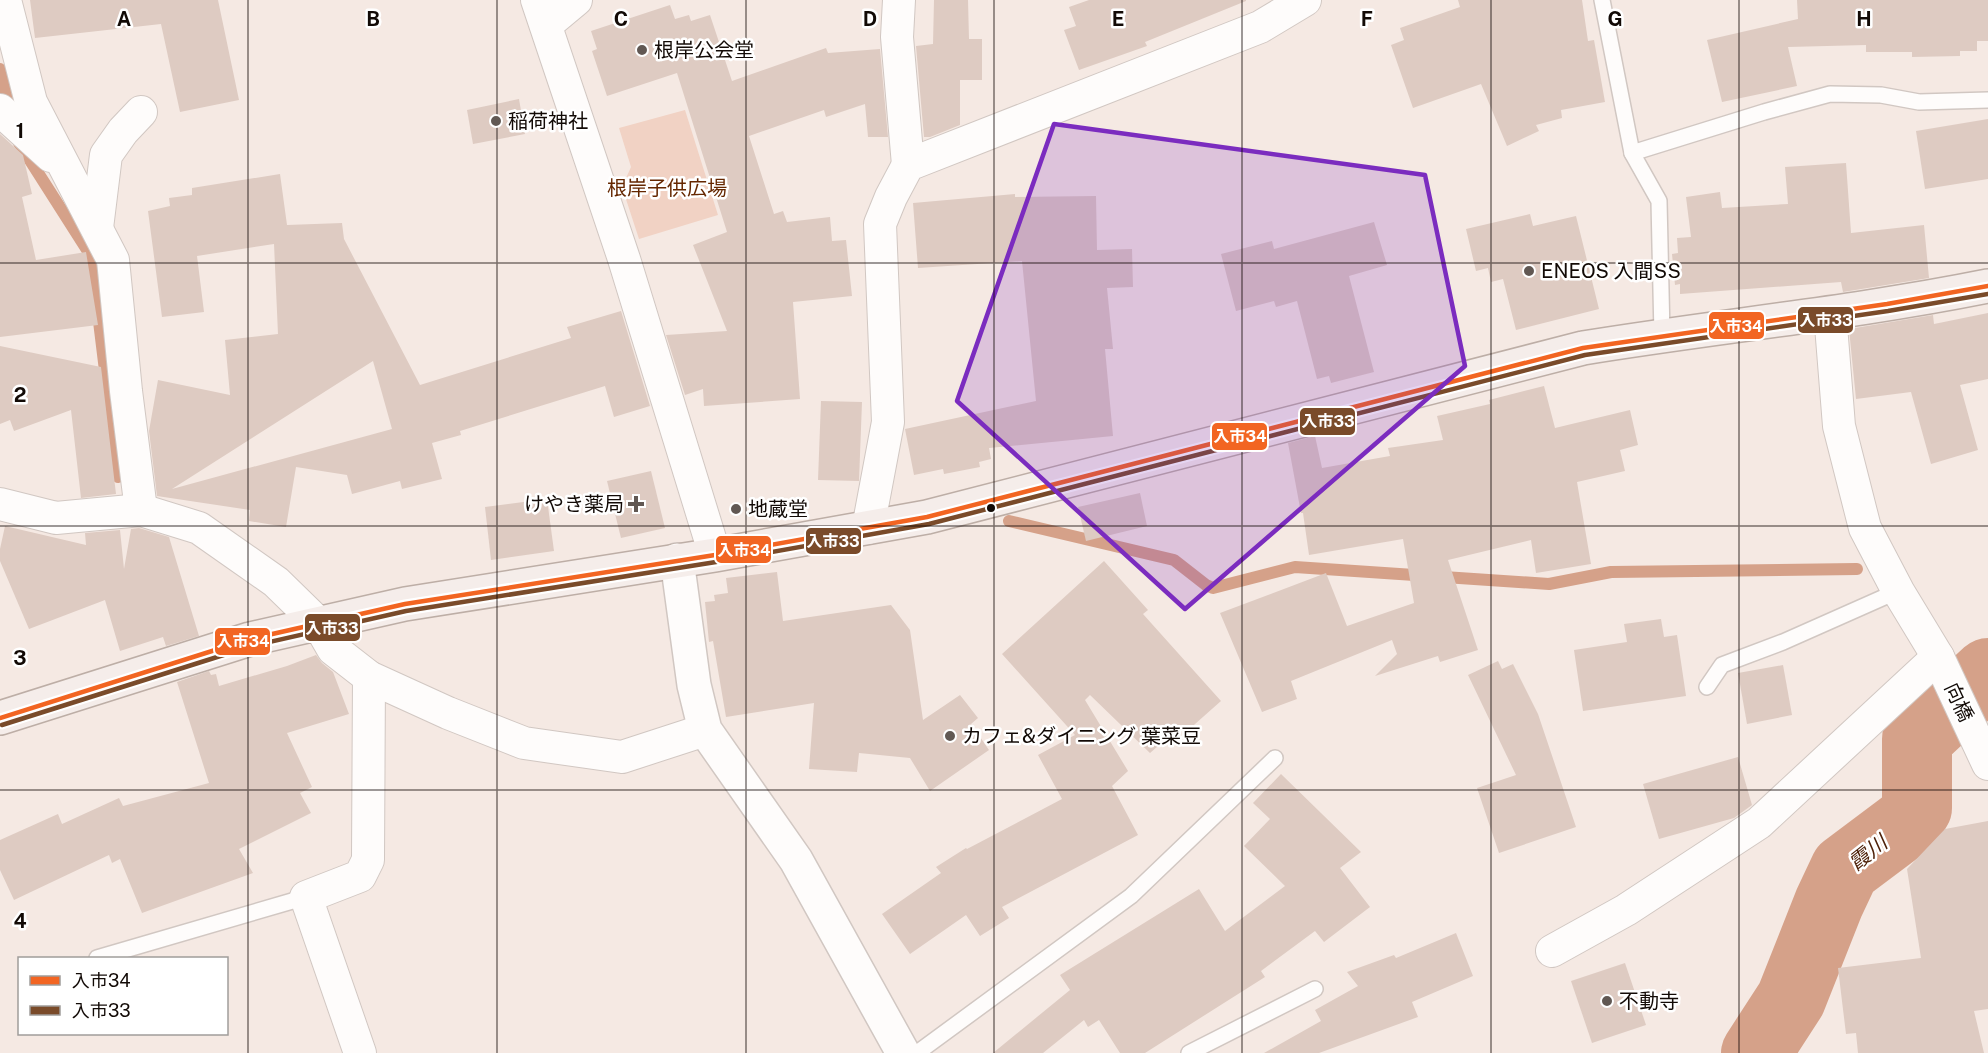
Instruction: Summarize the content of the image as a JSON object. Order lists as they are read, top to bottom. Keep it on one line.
{"streets":{"street":["向橋"]},"water":["霞川"],"parks":["根岸子供広場"],"places":{"other":["根岸公会堂","稲荷神社","ENEOS 入間SS","地蔵堂","カフェ&ダイニング 葉菜豆","不動寺"],"health":["けやき薬局"]},"lines":["transit line 入市34","transit line 入市33"],"legend":["入市34","入市33"],"grid":{"columns":["A","B","C","D","E","F","G","H"],"rows":["1","2","3","4"]}}
